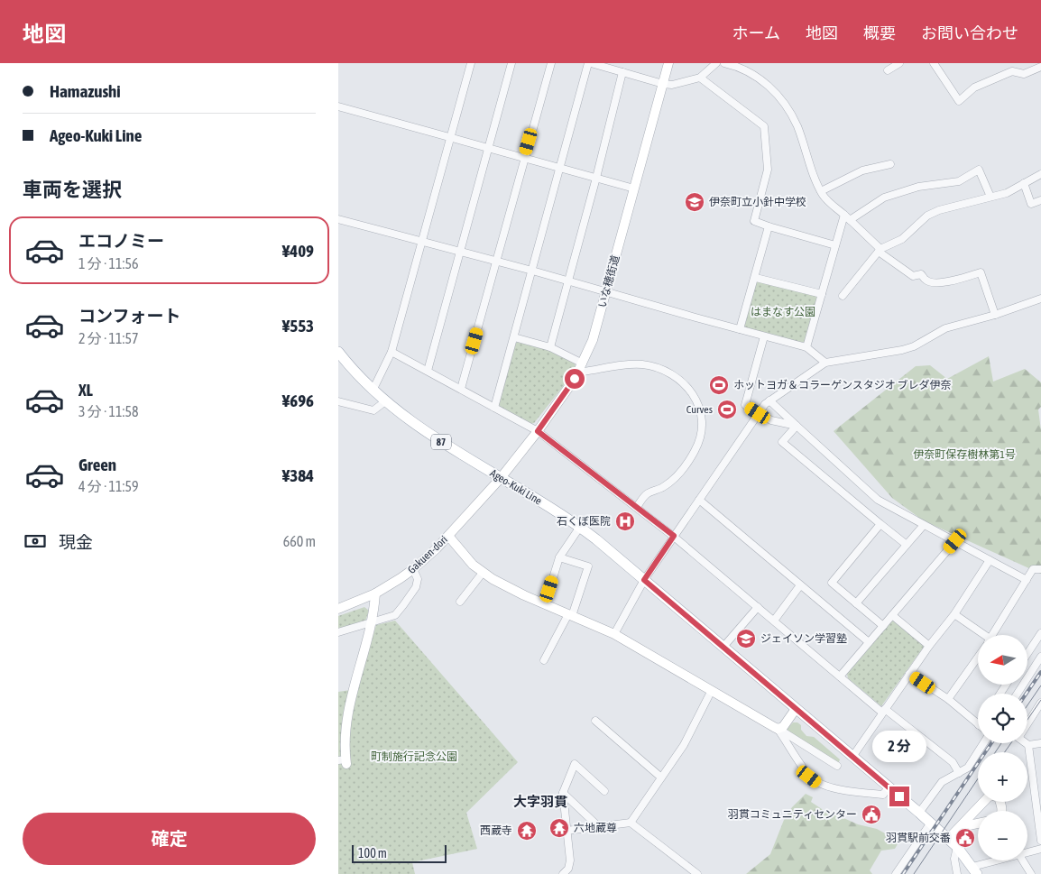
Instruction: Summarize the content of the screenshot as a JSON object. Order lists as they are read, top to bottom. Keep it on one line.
{"streets":{"main road":["87","Ageo-Kuki Line"],"street":["いな穂街道","Gakuen-dori"]},"crossings":[["いな穂街道","Ageo-Kuki Line"],["いな穂街道","Gakuen-dori"],["Ageo-Kuki Line","Gakuen-dori"]],"districts":["大字羽貫"],"parks":["はまなす公園","伊奈町保存樹林第1号","町制施行記念公園"],"places":{"school or university":["伊奈町立小針中学校","ジェイソン学習塾"],"sports":["ホットヨガ＆コラーゲンスタジオ ブレダ伊奈","Curves"],"hospital":["石くぼ医院"],"public building":["羽貫コミュニティセンター","羽貫駅前交番"],"temple":["六地蔵尊","西蔵寺"]},"scale_bar":"100 m","north":"left","page":{"header":"地図","nav":["ホーム","地図","概要","お問い合わせ"],"banner":["Hamazushi","Ageo-Kuki Line"],"heading":"車両を選択","list":[{"name":"エコノミー","note":"1 分 · 11:56","value":"¥409"},{"name":"コンフォート","note":"2 分 · 11:57","value":"¥553"},{"name":"XL","note":"3 分 · 11:58","value":"¥696"},{"name":"Green","note":"4 分 · 11:59","value":"¥384"}],"pay":["現金","660 m"],"map_buttons":["+","−"],"bubble":"2 分","buttons":"確定","scale":"100 m"}}
